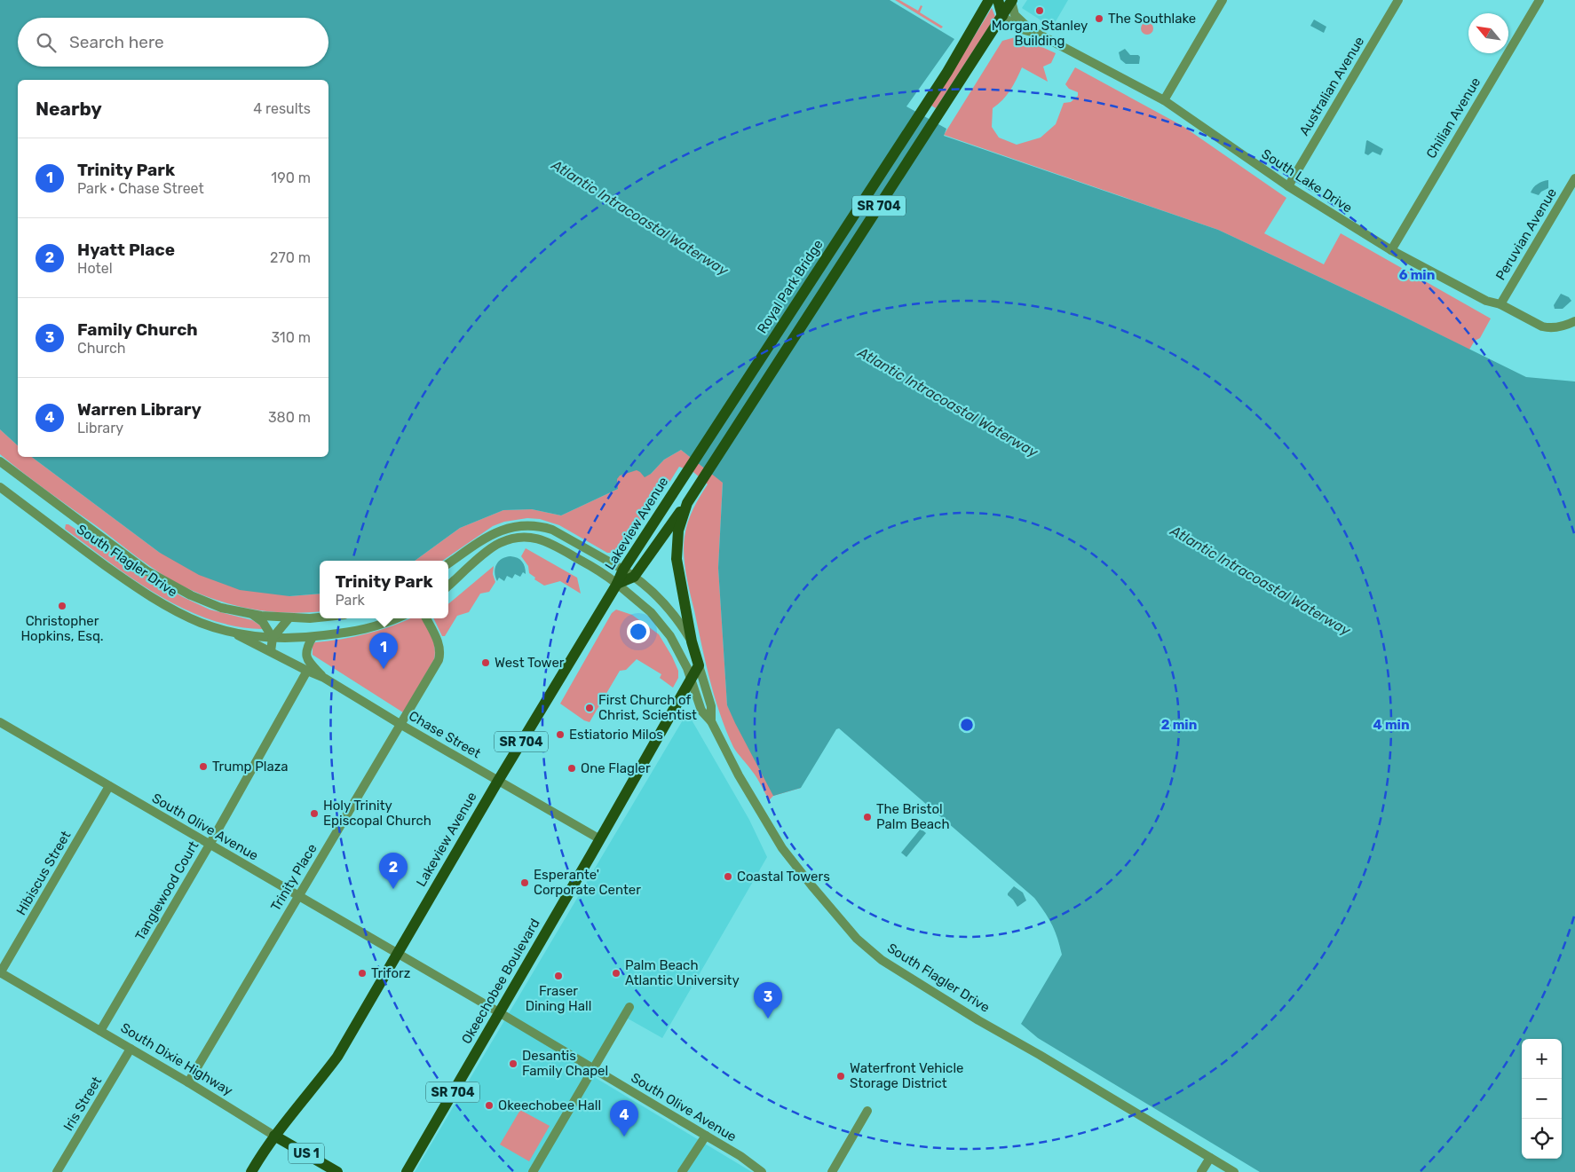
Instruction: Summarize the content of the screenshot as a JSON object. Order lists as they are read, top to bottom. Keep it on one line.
{"streets":{"main road":["SR 704","Royal Park Bridge","Lakeview Avenue","South Flagler Drive","Okeechobee Boulevard","South Dixie Highway","US 1"],"street":["Australian Avenue","Chilian Avenue","South Lake Drive","Peruvian Avenue","Chase Street","South Olive Avenue","Hibiscus Street","Trinity Place","Tanglewood Court","Iris Street"]},"crossings":[["Australian Avenue","South Lake Drive"],["Chilian Avenue","South Lake Drive"],["South Lake Drive","SR 704"],["South Lake Drive","Peruvian Avenue"],["SR 704","Lakeview Avenue"],["SR 704","South Flagler Drive"],["Royal Park Bridge","Lakeview Avenue"],["Lakeview Avenue","South Flagler Drive"],["Lakeview Avenue","Chase Street"],["Lakeview Avenue","South Olive Avenue"],["Lakeview Avenue","South Dixie Highway"],["South Flagler Drive","Chase Street"],["South Flagler Drive","Okeechobee Boulevard"],["Chase Street","Trinity Place"],["Chase Street","Tanglewood Court"],["Chase Street","Okeechobee Boulevard"],["South Olive Avenue","Hibiscus Street"],["South Olive Avenue","Trinity Place"],["South Olive Avenue","Tanglewood Court"],["South Olive Avenue","Okeechobee Boulevard"],["Hibiscus Street","South Dixie Highway"],["Trinity Place","South Dixie Highway"],["Tanglewood Court","South Dixie Highway"],["South Dixie Highway","Iris Street"]],"water":["Atlantic Intracoastal Waterway"],"places":["Morgan Stanley Building","The Southlake","Christopher Hopkins, Esq.","West Tower","First Church of Christ, Scientist","Estiatorio Milos","Trump Plaza","One Flagler","Holy Trinity Episcopal Church","The Bristol Palm Beach","Coastal Towers","Esperante' Corporate Center","Triforz","Palm Beach Atlantic University","Fraser Dining Hall","Desantis Family Chapel","Waterfront Vehicle Storage District","Okeechobee Hall"],"north":"top left","page":{"search":"Search here","heading":["Nearby","4 results"],"list":[{"mark":"1","name":"Trinity Park","note":"Park · Chase Street","value":"190 m"},{"mark":"2","name":"Hyatt Place","note":"Hotel","value":"270 m"},{"mark":"3","name":"Family Church","note":"Church","value":"310 m"},{"mark":"4","name":"Warren Library","note":"Library","value":"380 m"}],"popup":["Trinity Park","Park"],"pins":["1","2","3","4"],"map_buttons":["+","−"]},"rings":["6 min","2 min","4 min"]}
